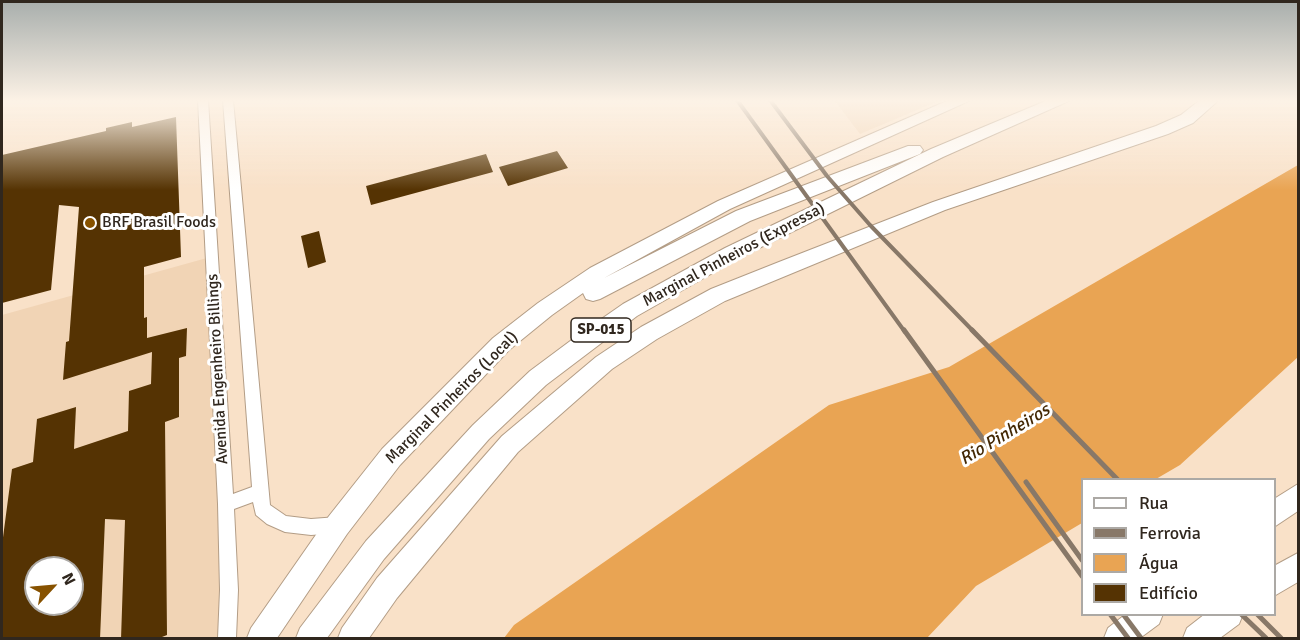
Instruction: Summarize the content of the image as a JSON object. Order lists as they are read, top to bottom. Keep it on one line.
{"streets":{"highway":["Marginal Pinheiros (Expressa)","SP-015","Marginal Pinheiros (Local)"],"street":["Avenida Engenheiro Billings"]},"crossings":[["Avenida Engenheiro Billings","Marginal Pinheiros (Local)"]],"water":["Rio Pinheiros"],"places":["BRF Brasil Foods"],"legend":["Rua","Ferrovia","Água","Edifício"],"north":"top right"}
